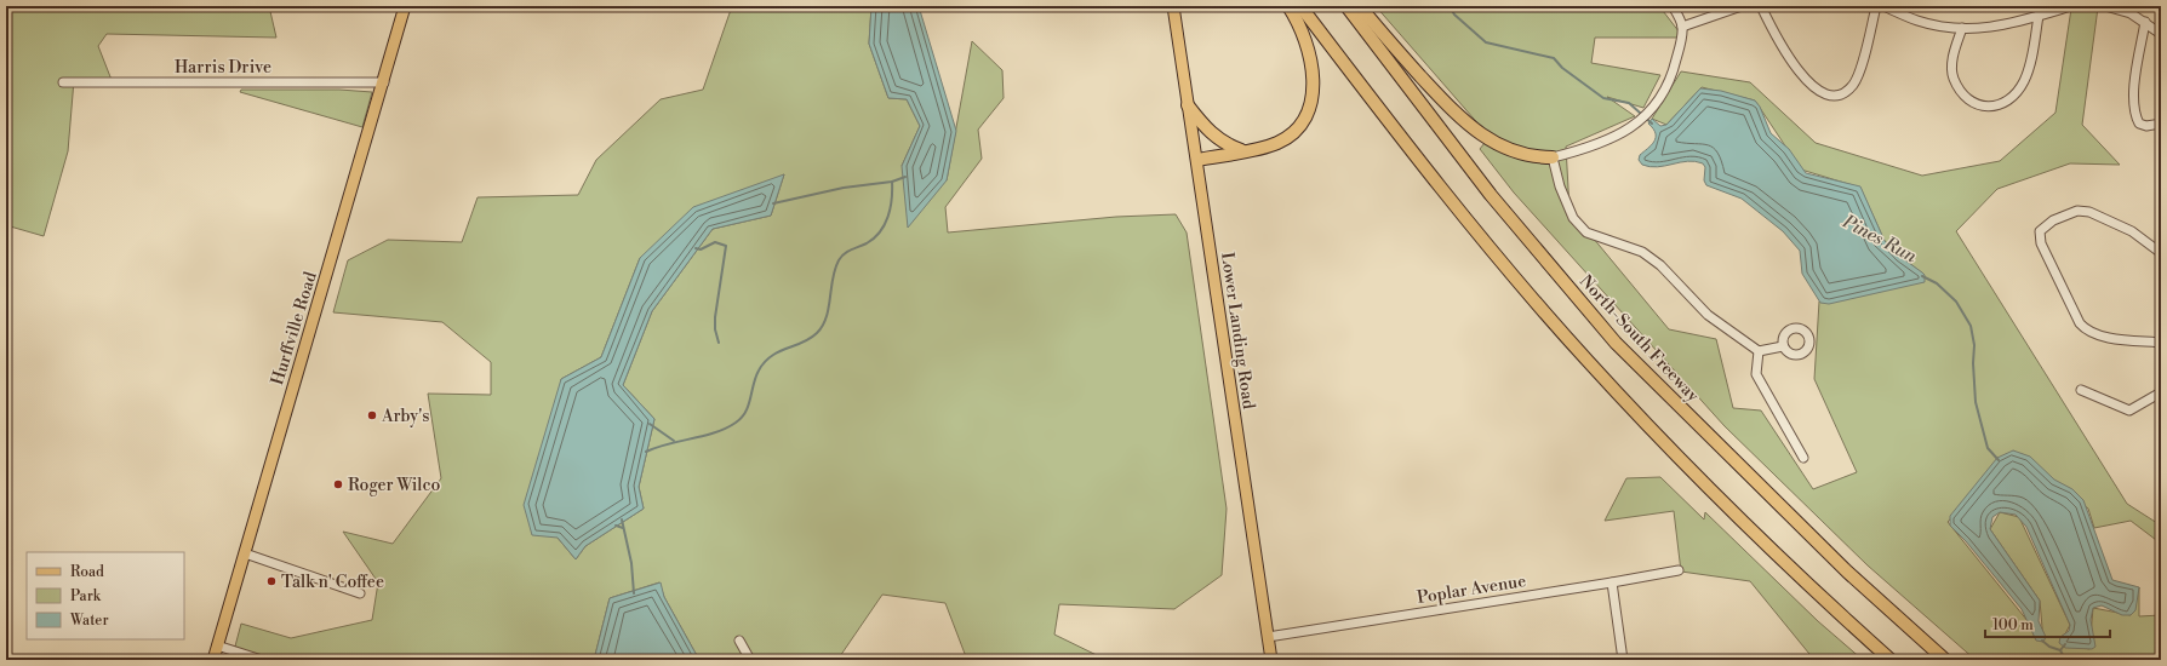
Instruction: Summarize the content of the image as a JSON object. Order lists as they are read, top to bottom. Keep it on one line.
{"streets":{"highway":["North-South Freeway"],"main road":["Hurffville Road","Lower Landing Road"],"street":["Harris Drive","Poplar Avenue"]},"crossings":[["Harris Drive","Hurffville Road"],["Lower Landing Road","Poplar Avenue"]],"water":["Pines Run"],"places":["Arby's","Roger Wilco","Talk n' Coffee"],"legend":["Road","Park","Water"],"scale_bar":"100 m"}
